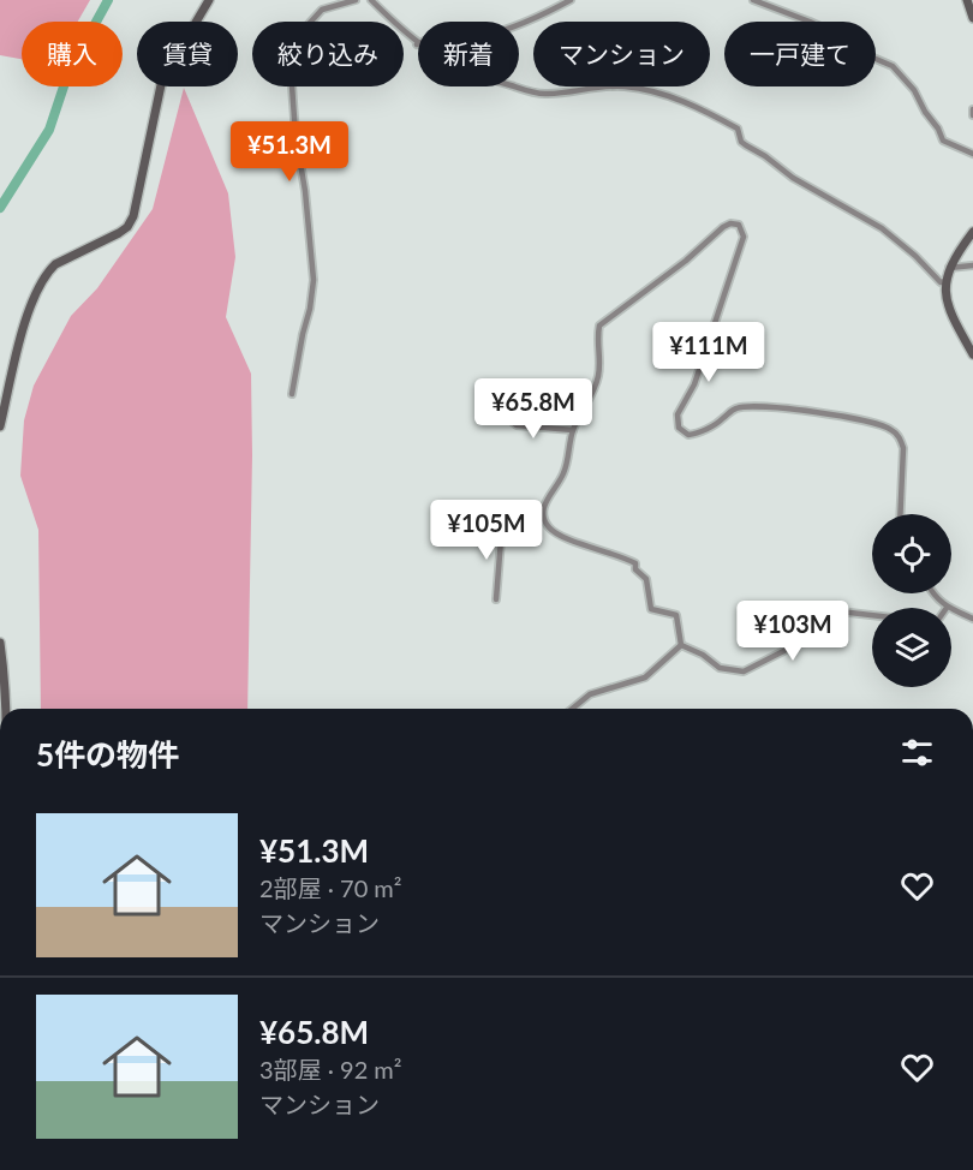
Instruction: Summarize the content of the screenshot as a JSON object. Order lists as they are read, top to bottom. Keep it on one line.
{"page":{"chip":["購入","賃貸","絞り込み","新着","マンション","一戸建て"],"price":["¥51.3M","¥111M","¥65.8M","¥105M","¥103M"],"heading":"5件の物件","list":[{"name":"¥51.3M","note":"2部屋 · 70 m² · マンション"},{"name":"¥65.8M","note":"3部屋 · 92 m² · マンション"}]}}
